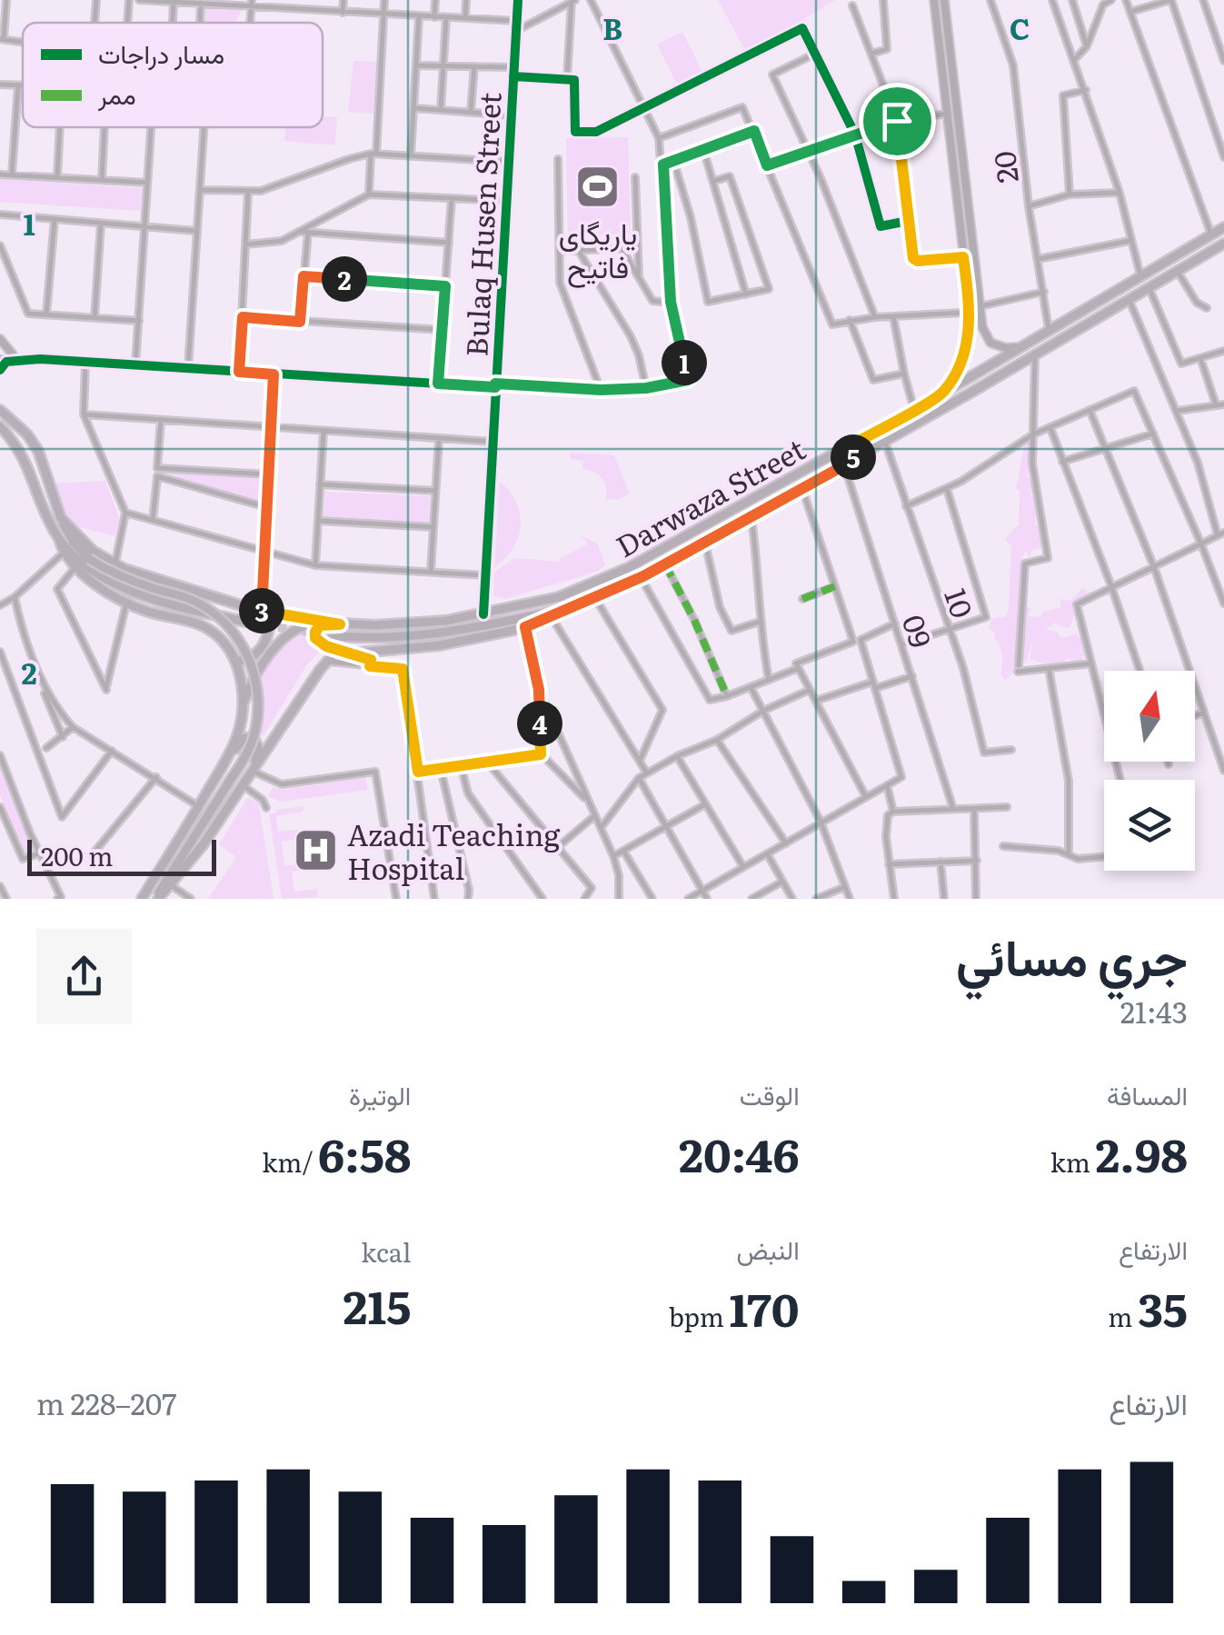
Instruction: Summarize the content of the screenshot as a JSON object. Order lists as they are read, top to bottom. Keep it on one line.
{"streets":{"main road":["Darwaza Street"],"street":["20","Bulaq Husen Street","10","09"]},"crossings":[["20","Darwaza Street"],["Bulaq Husen Street","Darwaza Street"],["Darwaza Street","10"],["Darwaza Street","09"]],"places":{"sports":["یاریگای فاتیح"],"hospital":["Azadi Teaching Hospital"]},"legend":["مسار دراجات","ممر"],"scale_bar":"200 m","north":"top","page":{"pins":["2","1","5","3","4"],"scale":"200 m","heading":["جري مسائي","21:43"],"stats":[["المسافة","2.98 km"],["الوقت","20:46"],["الوتيرة","6:58 /km"],["الارتفاع","35 m"],["النبض","170 bpm"],["kcal","215"]],"chart":["الارتفاع","207–228 m"]},"grid":{"columns":["B","C"],"rows":["1","2"]}}
